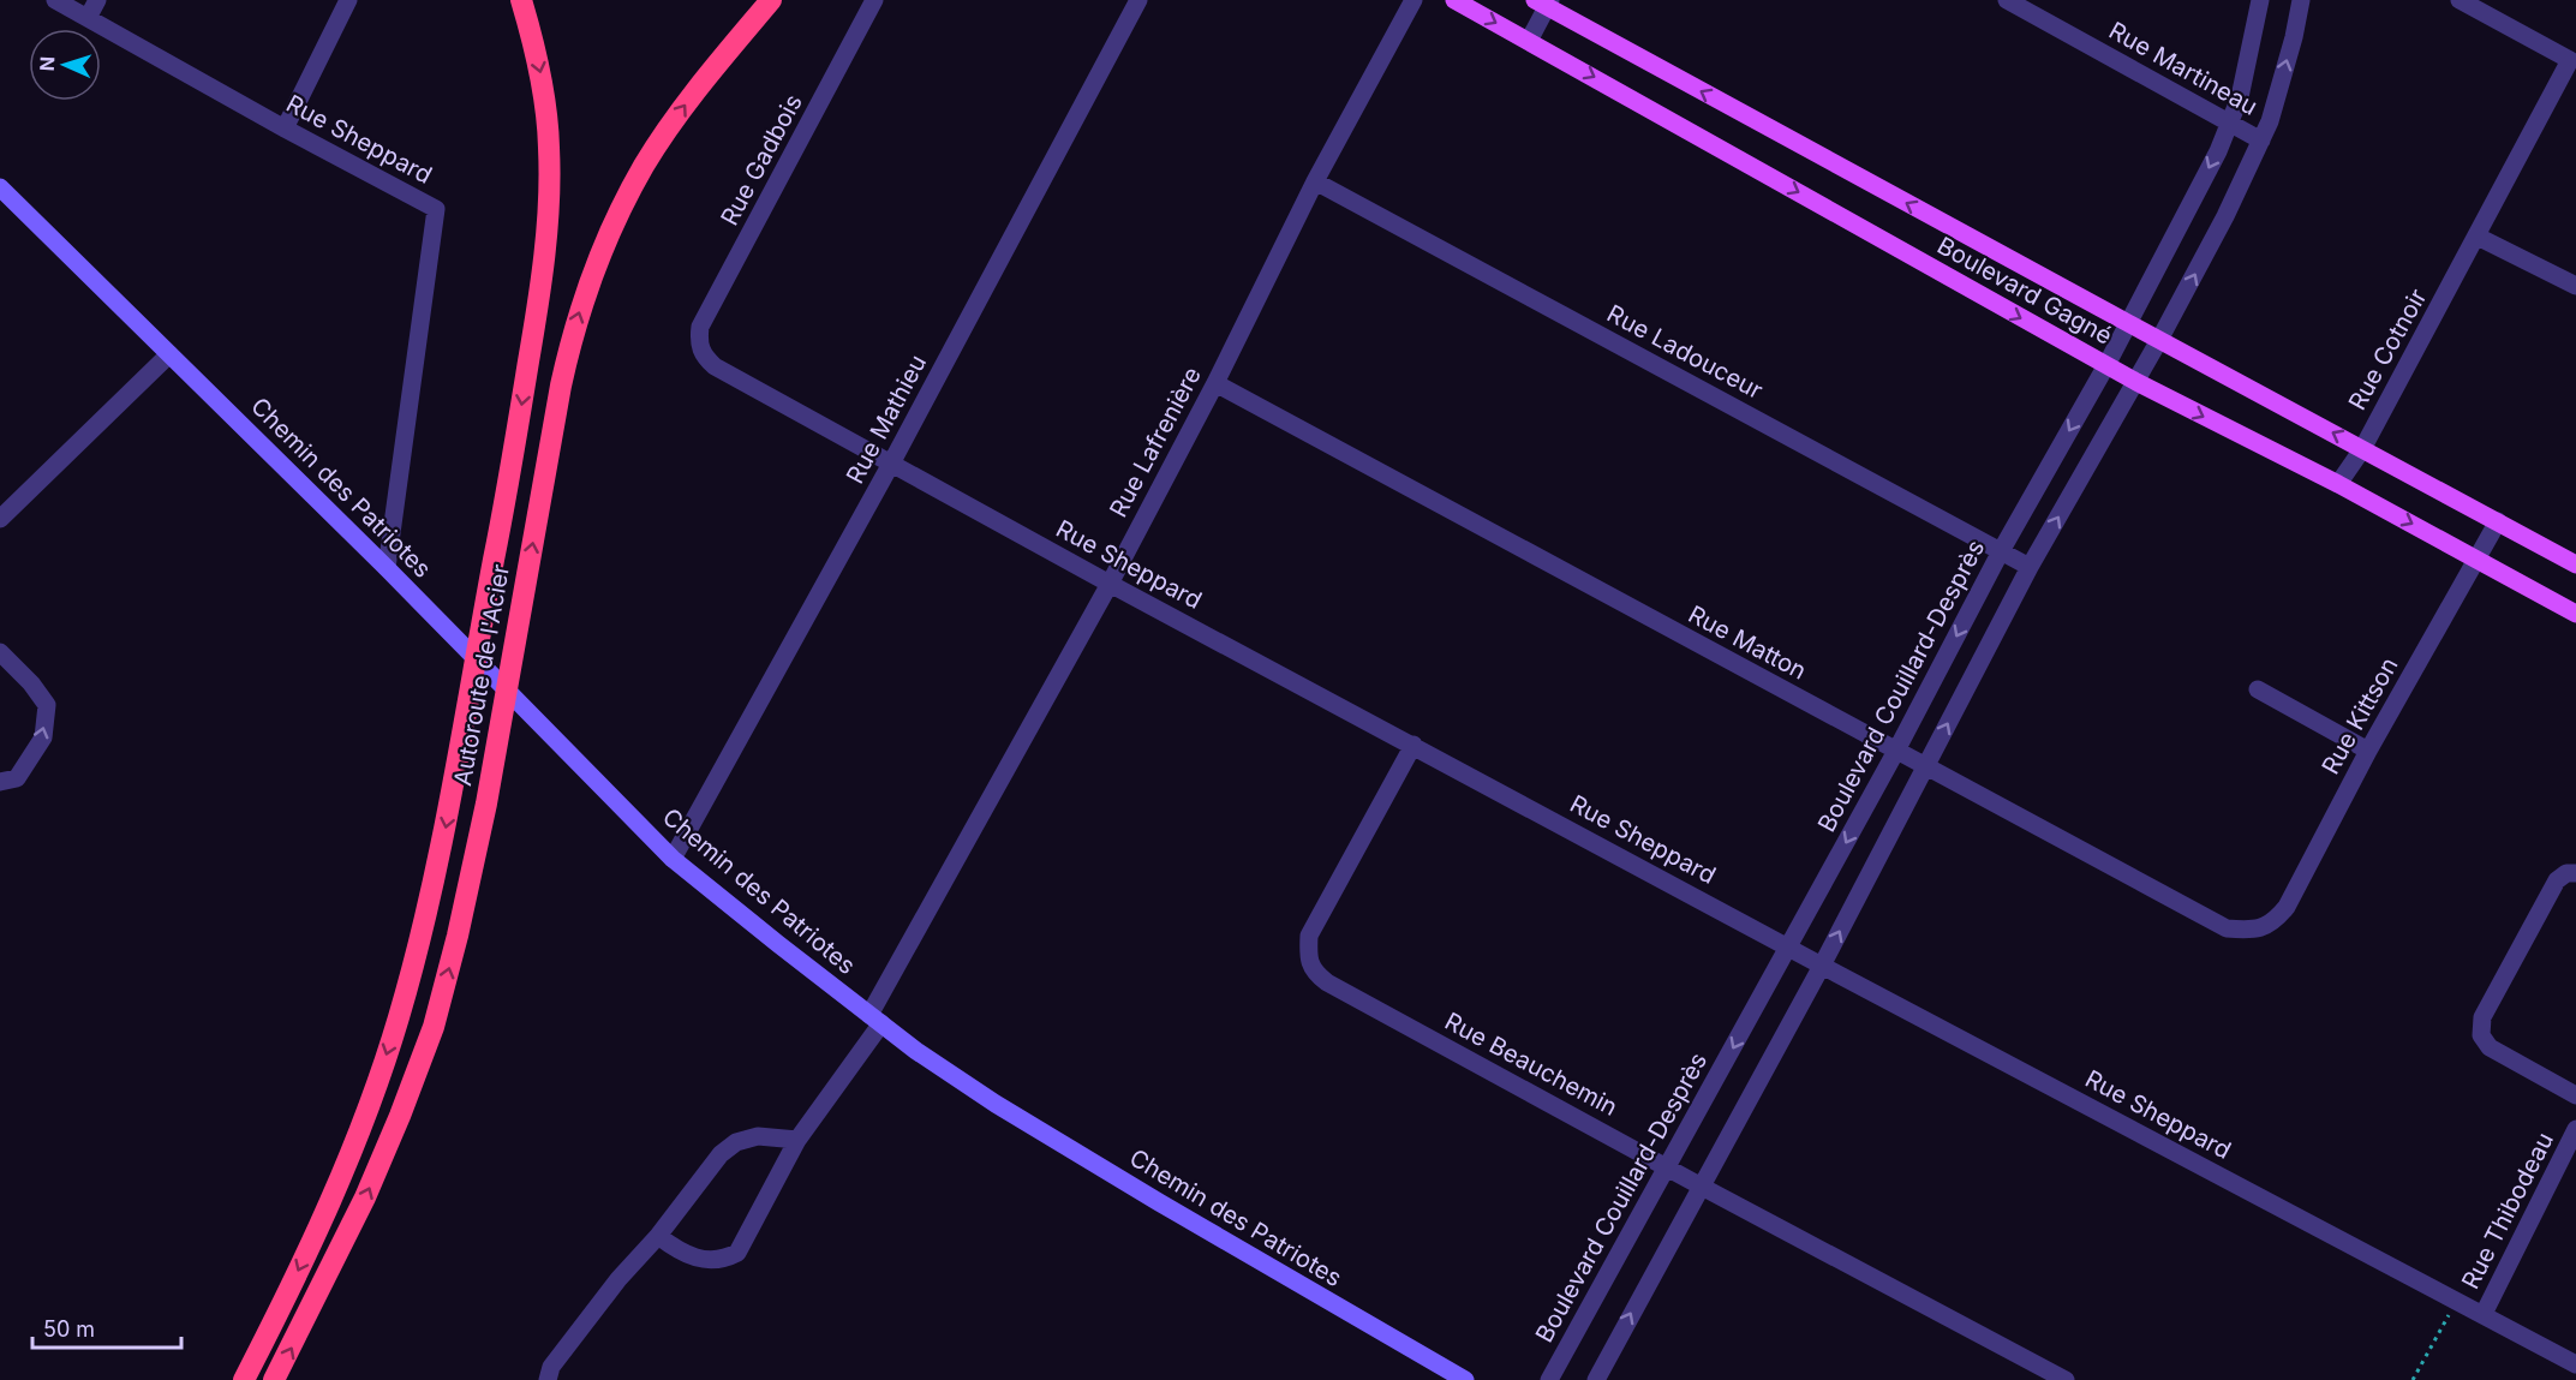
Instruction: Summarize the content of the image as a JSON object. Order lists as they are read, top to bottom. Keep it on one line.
{"streets":{"highway":["Autoroute de l'Acier"],"main road":["Boulevard Gagné"],"street":["Rue Martineau","Rue Sheppard","Rue Gadbois","Rue Cotnoir","Rue Ladouceur","Rue Mathieu","Rue Lafrenière","Chemin des Patriotes","Rue Matton","Boulevard Couillard-Desprès","Rue Kittson","Rue Beauchemin","Rue Thibodeau"]},"crossings":[["Rue Martineau","Boulevard Couillard-Desprès"],["Rue Sheppard","Rue Gadbois"],["Rue Sheppard","Rue Mathieu"],["Rue Sheppard","Rue Lafrenière"],["Rue Sheppard","Chemin des Patriotes"],["Rue Sheppard","Boulevard Couillard-Desprès"],["Rue Sheppard","Rue Beauchemin"],["Rue Sheppard","Rue Thibodeau"],["Boulevard Gagné","Rue Cotnoir"],["Boulevard Gagné","Boulevard Couillard-Desprès"],["Boulevard Gagné","Rue Kittson"],["Rue Ladouceur","Rue Lafrenière"],["Rue Ladouceur","Boulevard Couillard-Desprès"],["Rue Mathieu","Chemin des Patriotes"],["Rue Lafrenière","Chemin des Patriotes"],["Rue Lafrenière","Rue Matton"],["Rue Matton","Boulevard Couillard-Desprès"],["Rue Matton","Rue Kittson"],["Boulevard Couillard-Desprès","Rue Beauchemin"]],"scale_bar":"50 m","north":"left"}
